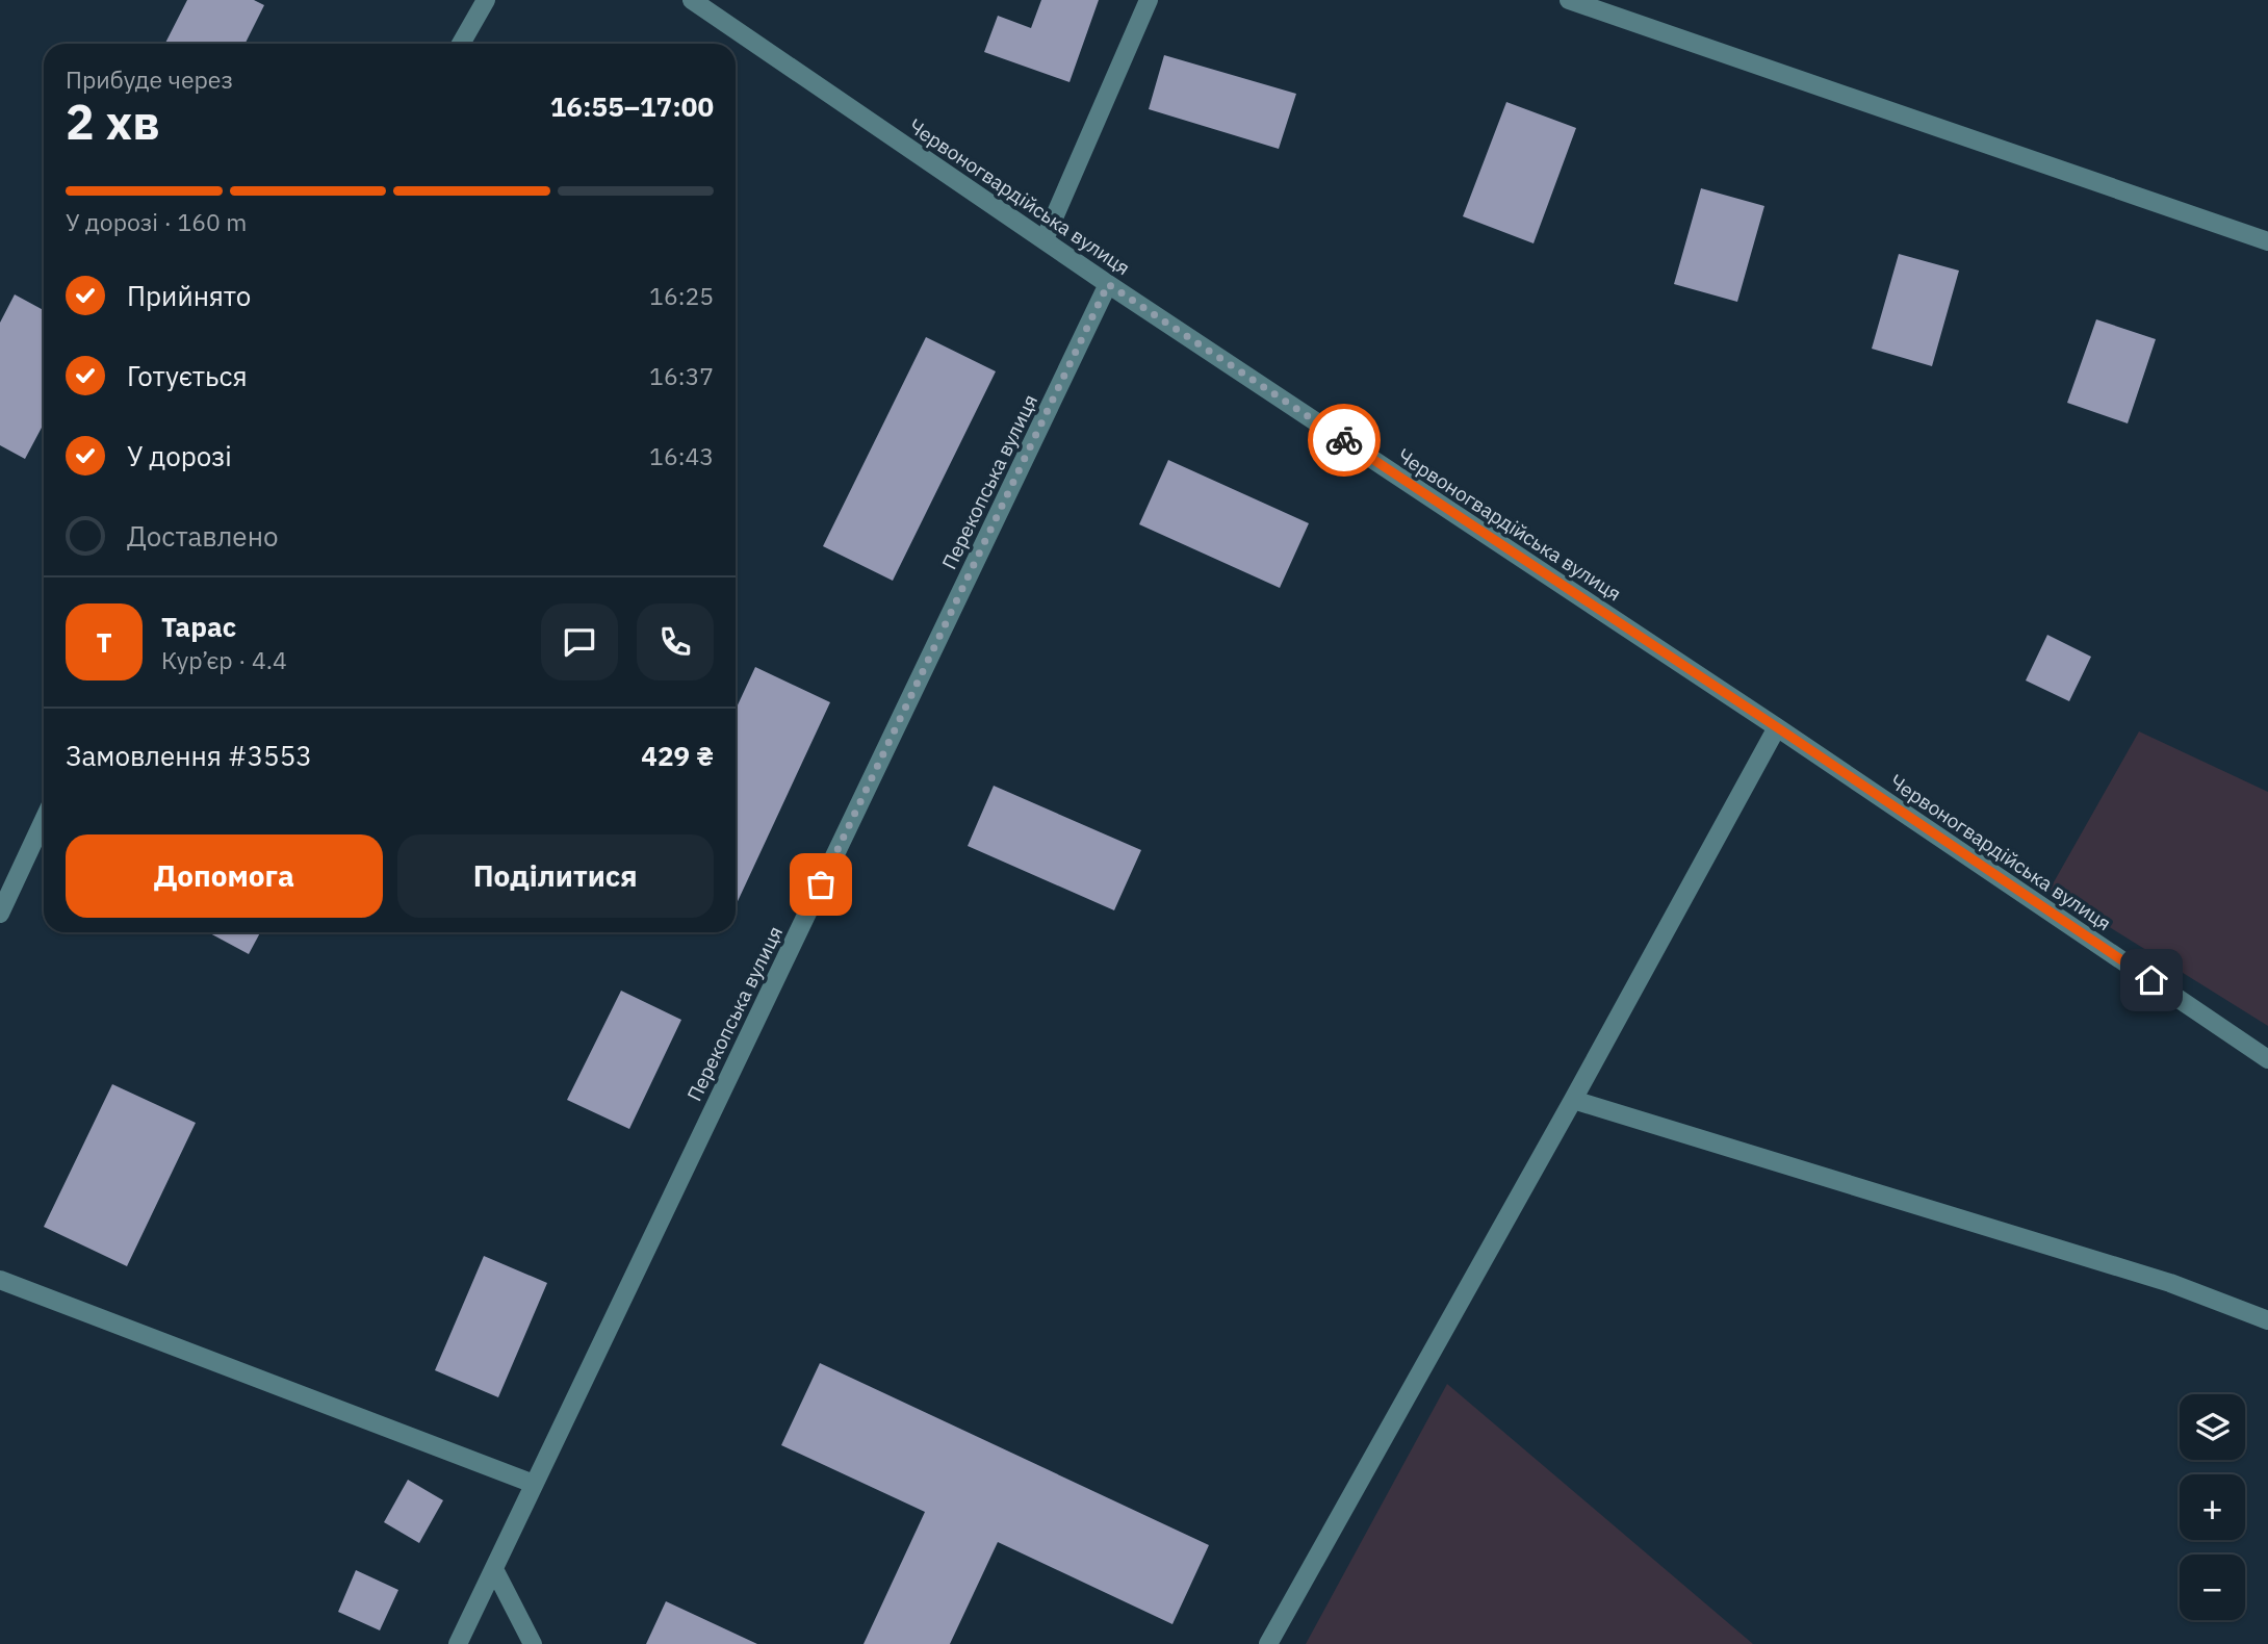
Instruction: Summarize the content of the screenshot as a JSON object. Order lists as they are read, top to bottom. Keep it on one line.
{"streets":{"street":["Червоногвардійська вулиця","Перекопська вулиця"]},"crossings":[["Червоногвардійська вулиця","Перекопська вулиця"]],"page":{"heading":["2 хв","Прибуде через","16:55–17:00"],"panel":["Тарас","Кур’єр · 4.4","Замовлення #3553","429 ₴"],"bar":"У дорозі · 160 m","list":[["Прийнято","16:25"],["Готується","16:37"],["У дорозі","16:43"],"Доставлено"],"round":"Т","buttons":["Допомога","Поділитися"],"map_buttons":["+","−"]}}
